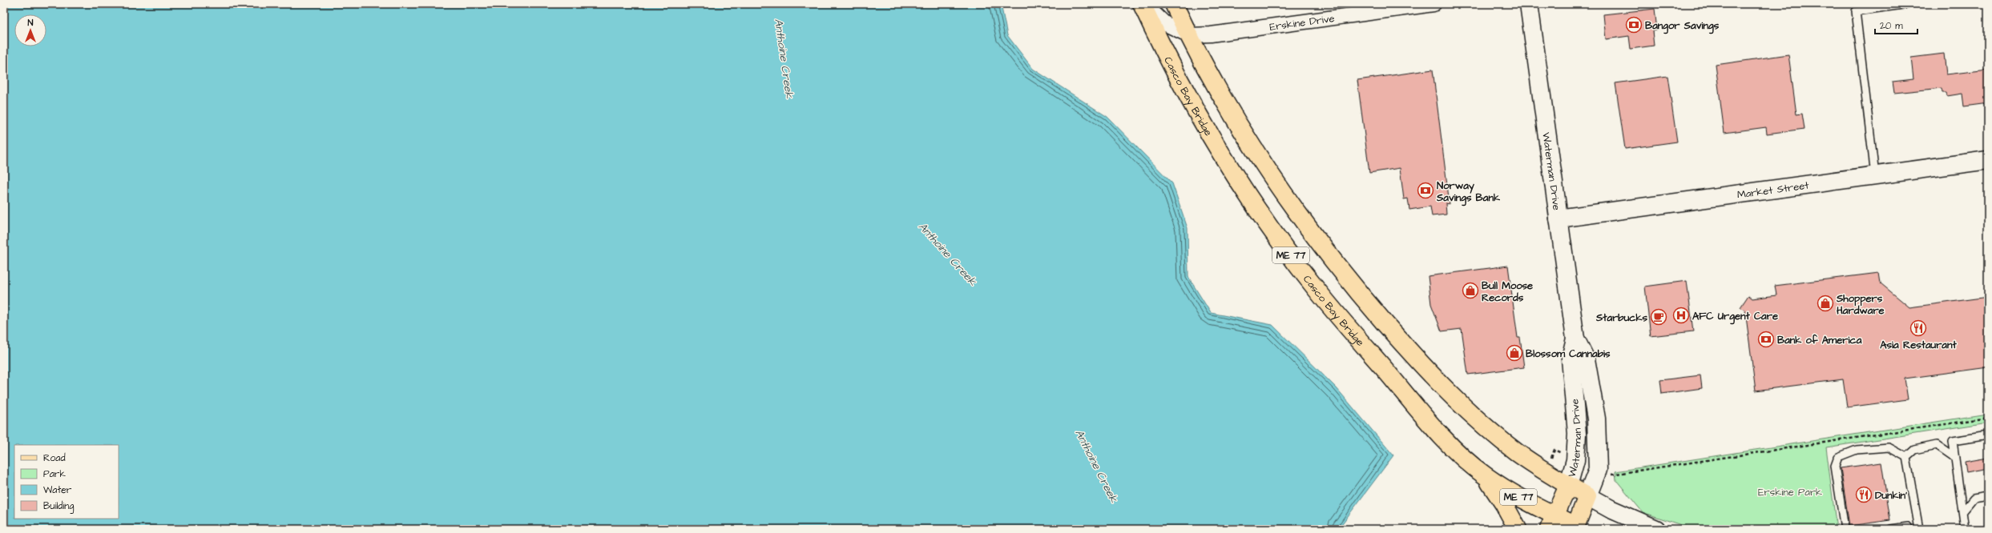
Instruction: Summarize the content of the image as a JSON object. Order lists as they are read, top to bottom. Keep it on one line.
{"streets":{"main road":["Casco Bay Bridge","Waterman Drive","ME 77"],"street":["Erskine Drive","Market Street"]},"crossings":[["Erskine Drive","ME 77"],["Casco Bay Bridge","Waterman Drive"],["Casco Bay Bridge","ME 77"],["Waterman Drive","Market Street"],["Waterman Drive","ME 77"]],"water":["Anthoine Creek"],"parks":["Erskine Park"],"places":{"bank":["Bangor Savings","Norway Savings Bank","Bank of America"],"shop":["Bull Moose Records","Shoppers Hardware","Blossom Cannabis"],"hospital":["AFC Urgent Care"],"cafe":["Starbucks"],"restaurant":["Asia Restaurant","Dunkin'"]},"legend":["Road","Park","Water","Building"],"scale_bar":"20 m","north":"top"}
